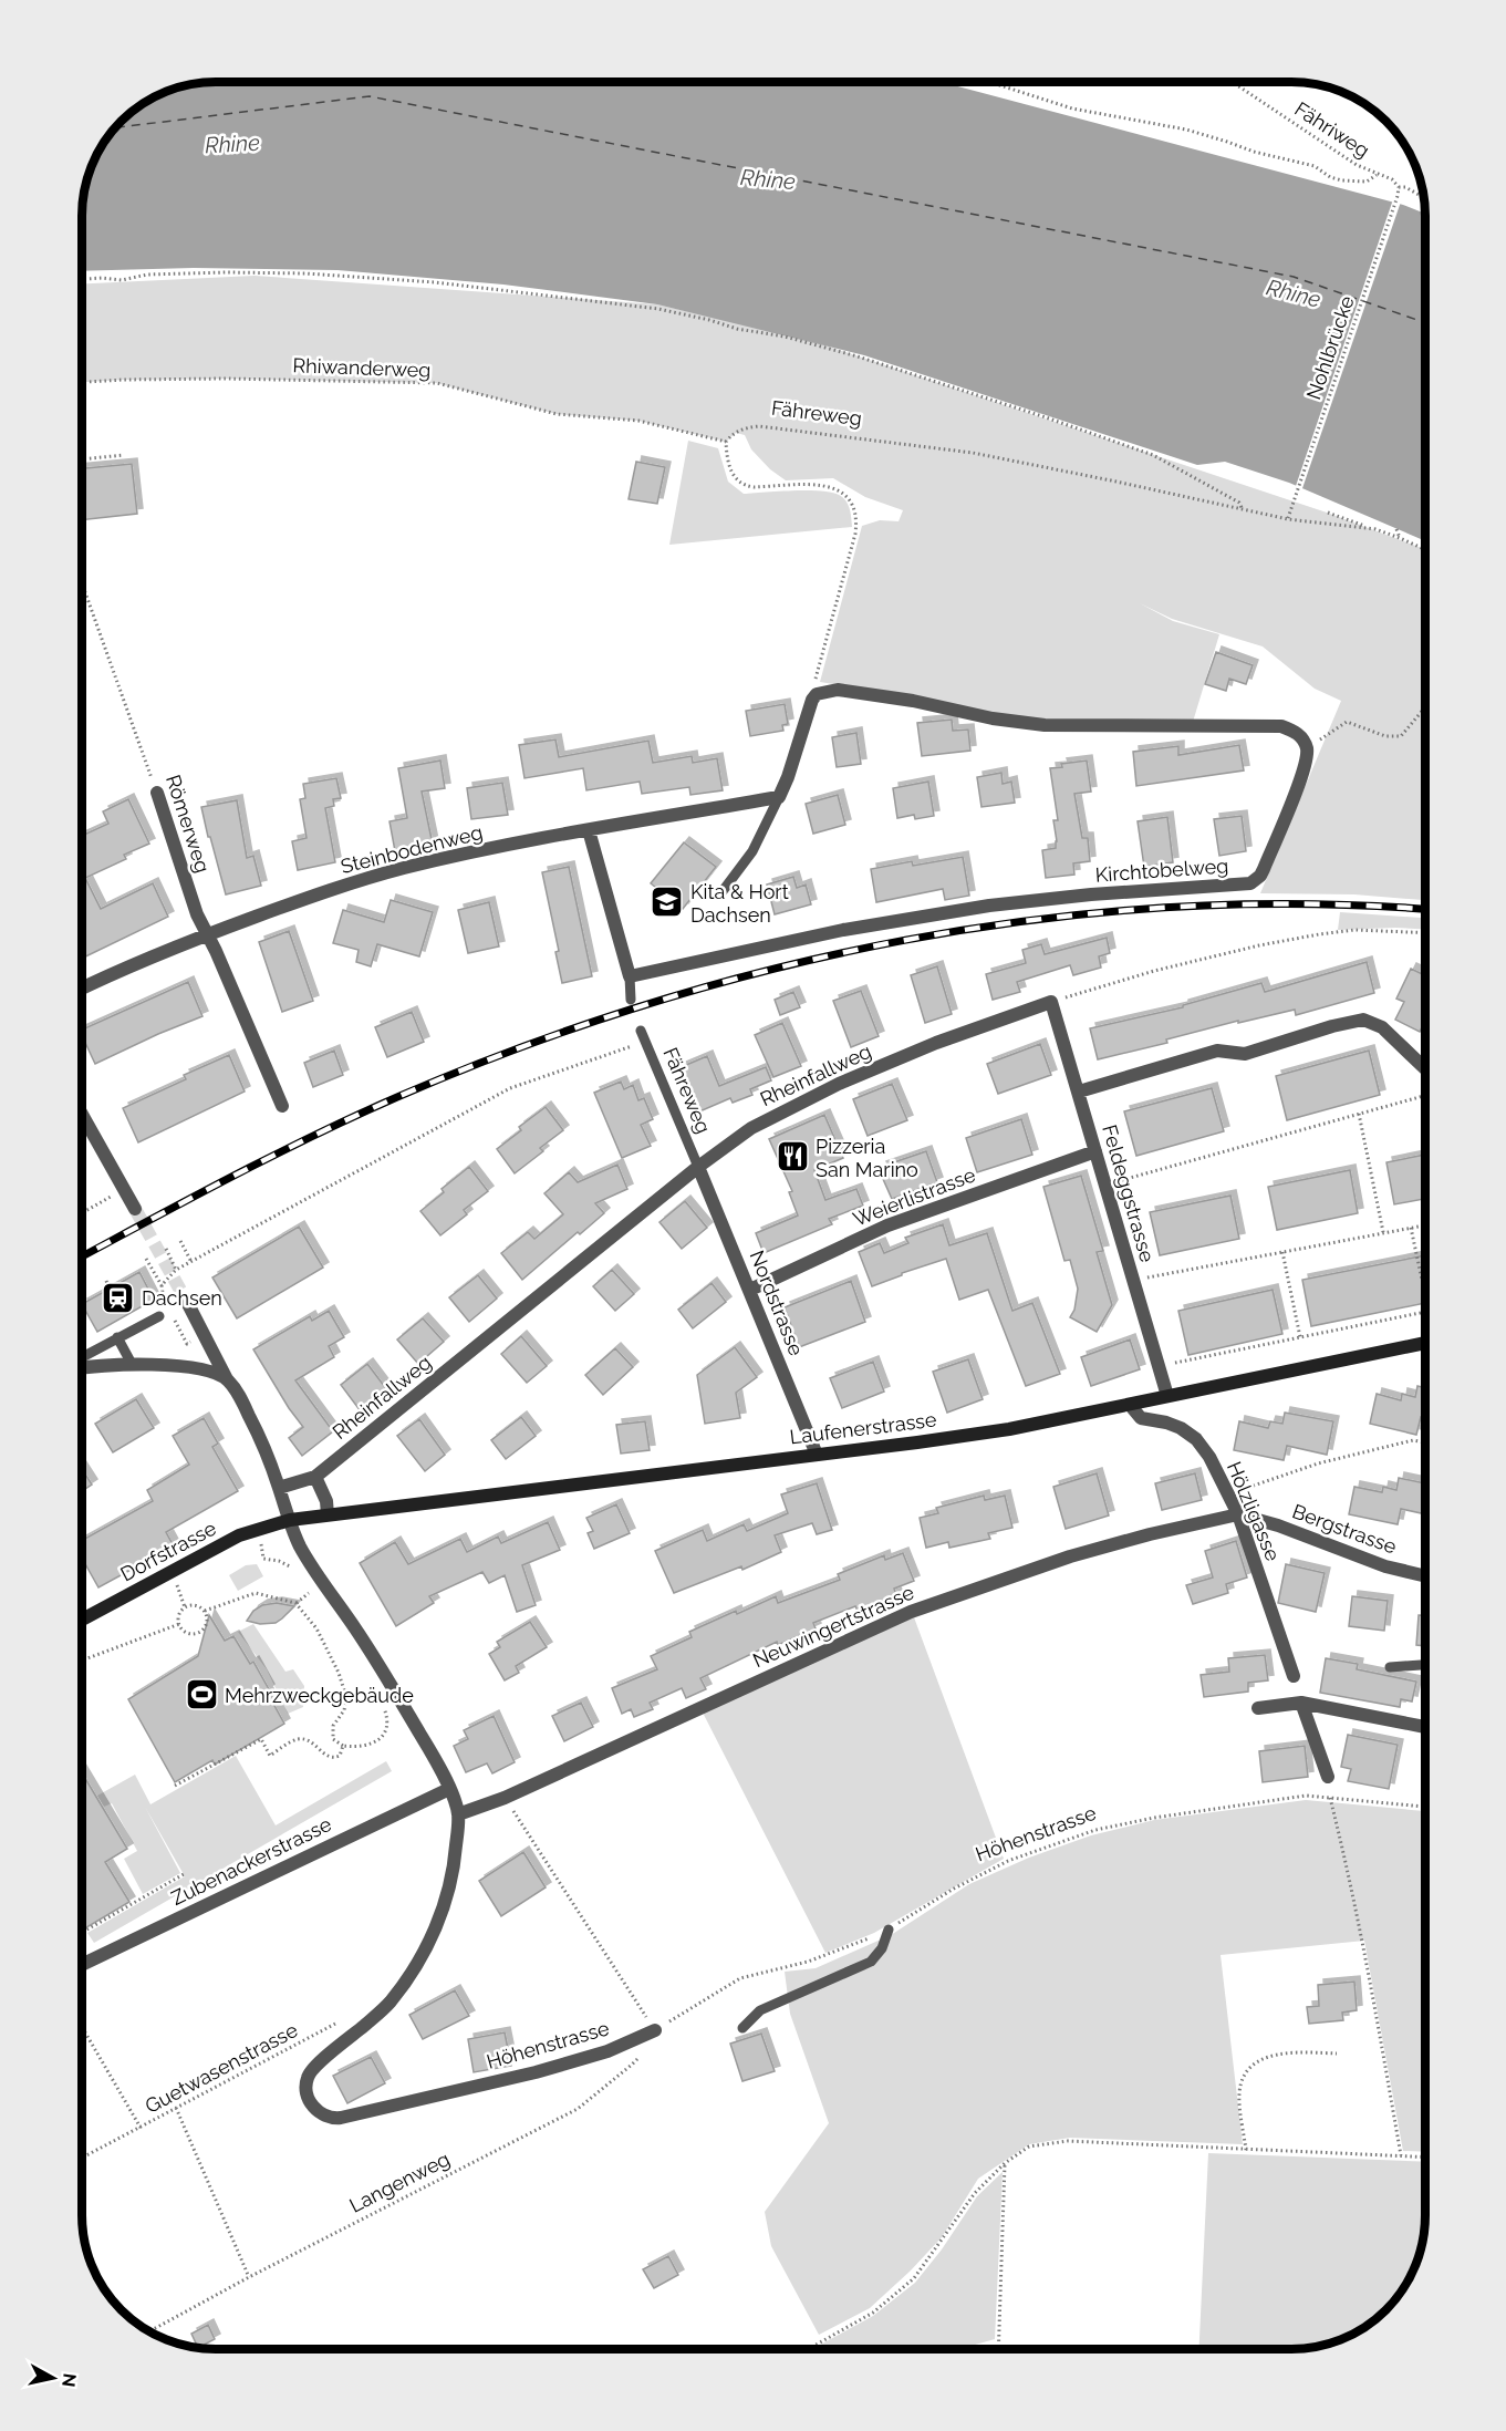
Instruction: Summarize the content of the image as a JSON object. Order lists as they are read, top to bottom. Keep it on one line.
{"streets":{"street":["Römerweg","Steinbodenweg","Kirchtobelweg","Rheinfallweg","Feldeggstrasse","Weierlistrasse","Nordstrasse","Laufenerstrasse","Hölzligasse","Bergstrasse","Dorfstrasse","Neuwingertstrasse","Höhenstrasse","Zubenackerstrasse"],"lane":["Fähreweg"],"path":["Fähriweg","Nohlbrücke","Rhiwanderweg","Guetwasenstrasse","Langenweg"]},"crossings":[["Fähriweg","Nohlbrücke"],["Nohlbrücke","Fähreweg"],["Rhiwanderweg","Fähreweg"],["Fähreweg","Rheinfallweg"],["Fähreweg","Nordstrasse"],["Römerweg","Steinbodenweg"],["Rheinfallweg","Feldeggstrasse"],["Rheinfallweg","Nordstrasse"],["Rheinfallweg","Höhenstrasse"],["Feldeggstrasse","Weierlistrasse"],["Feldeggstrasse","Laufenerstrasse"],["Weierlistrasse","Nordstrasse"],["Nordstrasse","Laufenerstrasse"],["Laufenerstrasse","Hölzligasse"],["Laufenerstrasse","Dorfstrasse"],["Laufenerstrasse","Höhenstrasse"],["Hölzligasse","Bergstrasse"],["Hölzligasse","Neuwingertstrasse"],["Bergstrasse","Neuwingertstrasse"],["Dorfstrasse","Höhenstrasse"],["Neuwingertstrasse","Höhenstrasse"],["Höhenstrasse","Zubenackerstrasse"],["Höhenstrasse","Langenweg"]],"water":["Rhine"],"places":{"school or university":["Kita & Hort Dachsen"],"restaurant":["Pizzeria San Marino"],"station":["Dachsen"],"sports":["Mehrzweckgebäude"]},"north":"right"}
